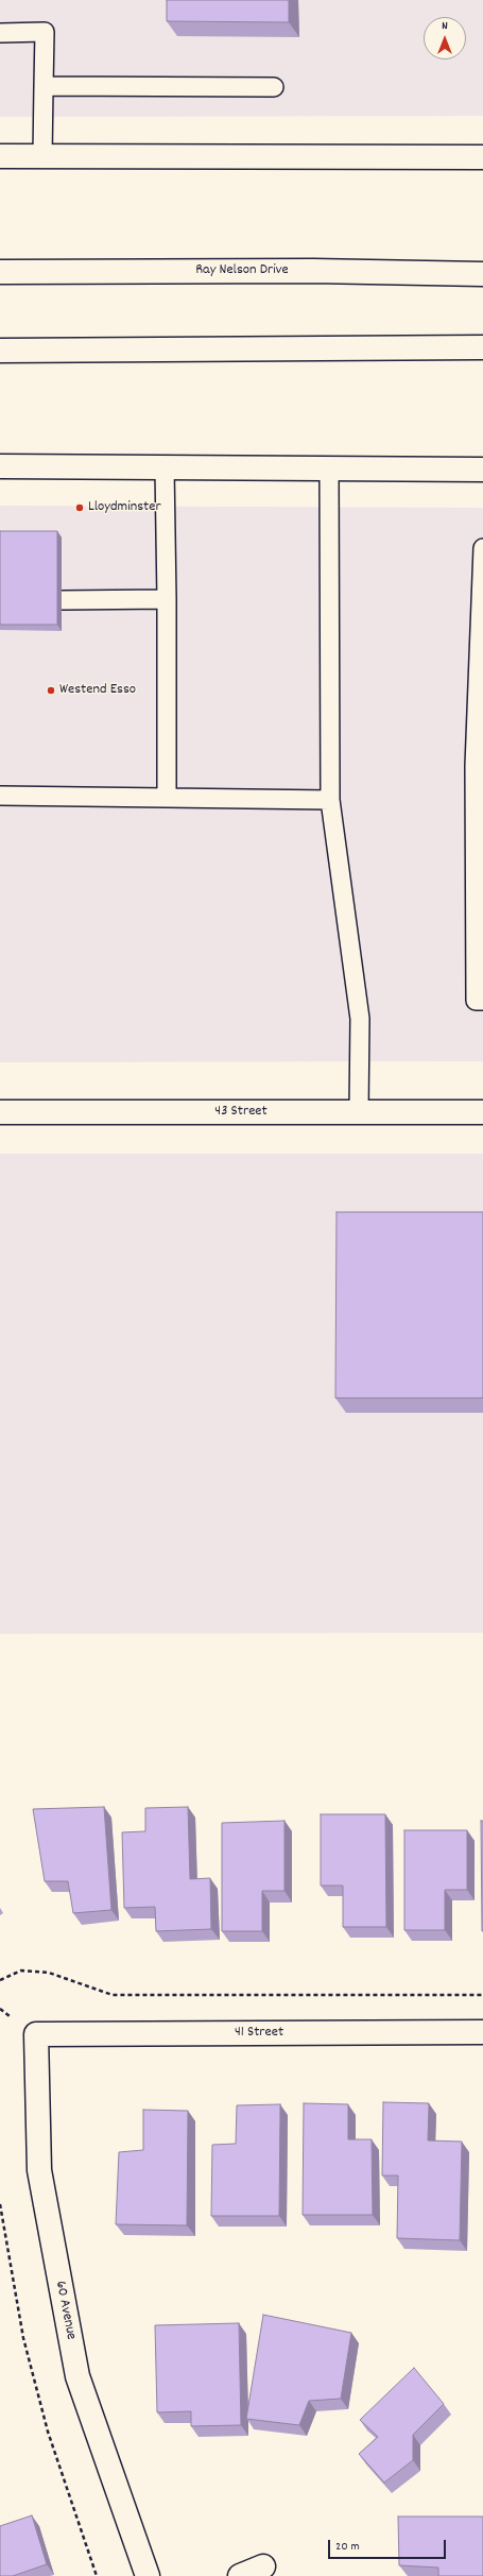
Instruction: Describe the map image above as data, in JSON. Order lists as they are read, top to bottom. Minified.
{"streets":{"main road":["Ray Nelson Drive","43 Street","41 Street","60 Avenue"]},"crossings":[["41 Street","60 Avenue"]],"places":["Lloydminster","Westend Esso"],"scale_bar":"20 m","north":"top"}
